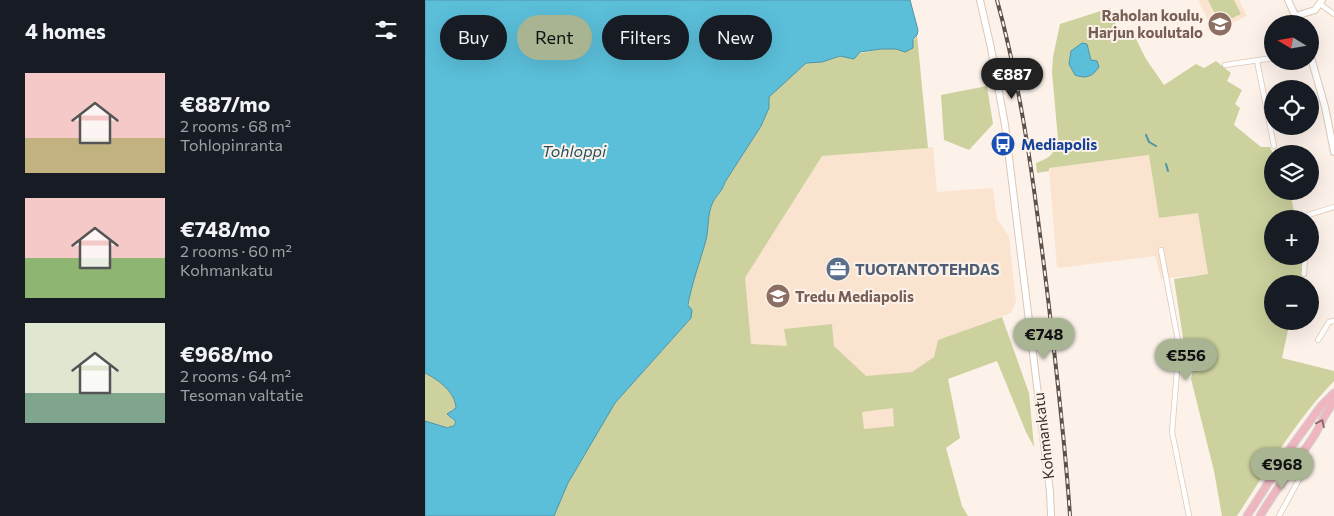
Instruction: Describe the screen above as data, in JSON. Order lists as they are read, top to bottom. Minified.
{"streets":{"street":["Kohmankatu"]},"water":["Tohloppi"],"places":{"school or university":["Raholan koulu, Harjun koulutalo","Tredu Mediapolis"],"bus stop":["Mediapolis"],"office":["TUOTANTOTEHDAS"]},"north":"left","page":{"heading":"4 homes","map_buttons":["+","−"],"chip":["Buy","Rent","Filters","New"],"price":["€887","€748","€556","€968"],"list":[{"name":"€887/mo","note":"2 rooms · 68 m² · Tohlopinranta"},{"name":"€748/mo","note":"2 rooms · 60 m² · Kohmankatu"},{"name":"€968/mo","note":"2 rooms · 64 m² · Tesoman valtatie"}]}}
